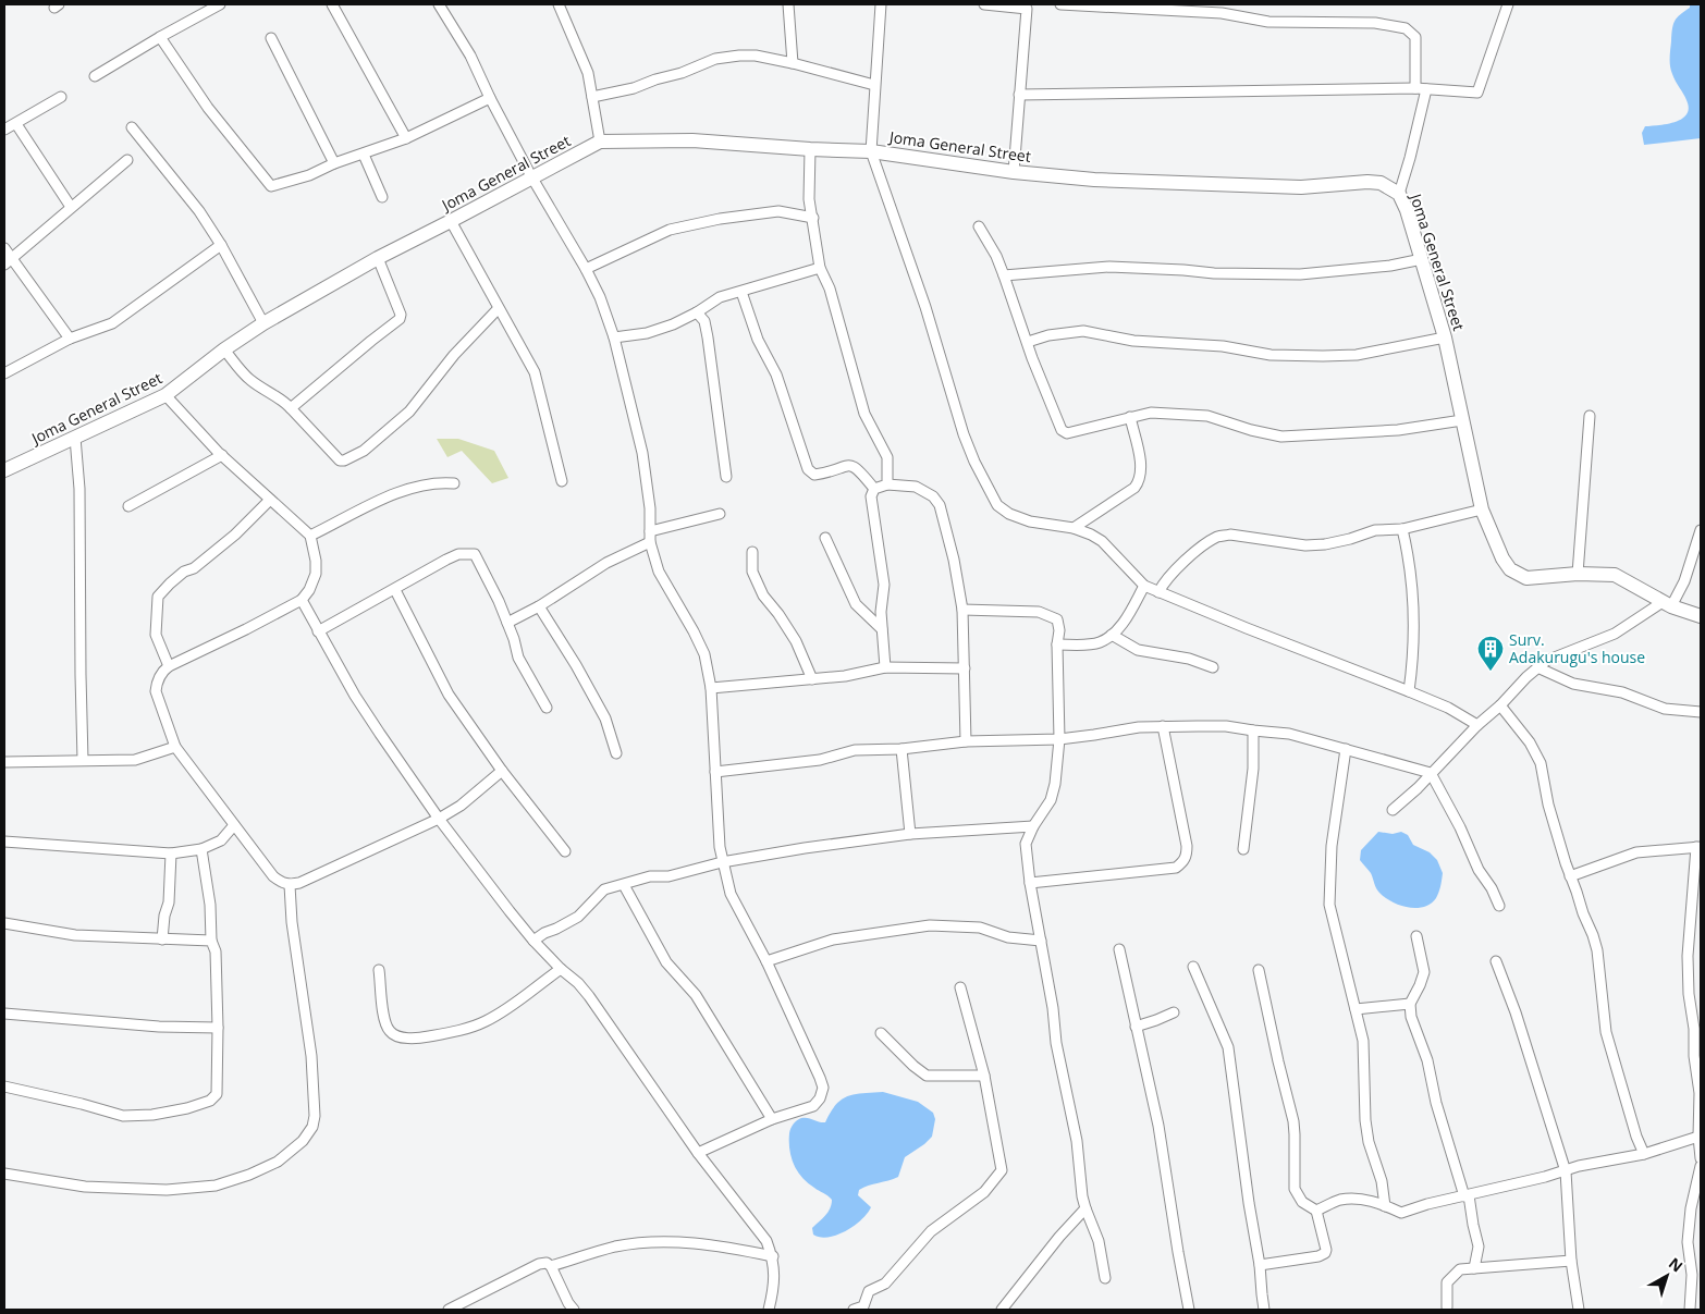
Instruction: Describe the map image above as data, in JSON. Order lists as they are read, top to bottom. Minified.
{"streets":{"street":["Joma General Street"]},"places":{"building":["Surv. Adakurugu's house"]},"north":"top right"}
